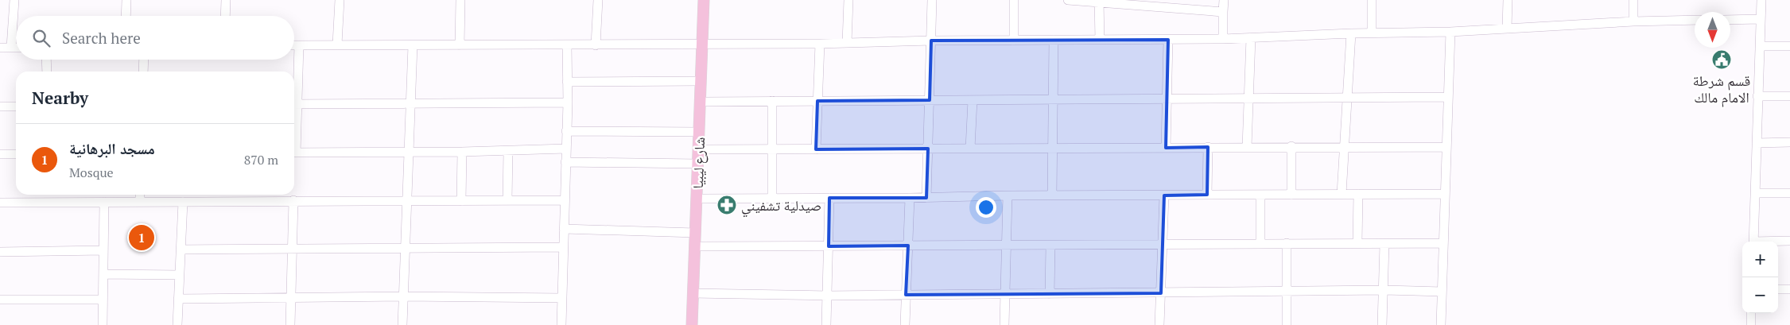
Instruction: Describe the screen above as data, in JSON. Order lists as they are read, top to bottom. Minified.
{"streets":{"main road":["شارع ليبيا"]},"places":{"public building":["قسم شرطة الامام مالك"],"pharmacy":["صيدلية تشفيني"]},"north":"bottom","page":{"search":"Search here","heading":"Nearby","list":[{"mark":"1","name":"مسجد البرهانية","note":"Mosque","value":"870 m"}],"pins":"1","map_buttons":["+","−"]}}
